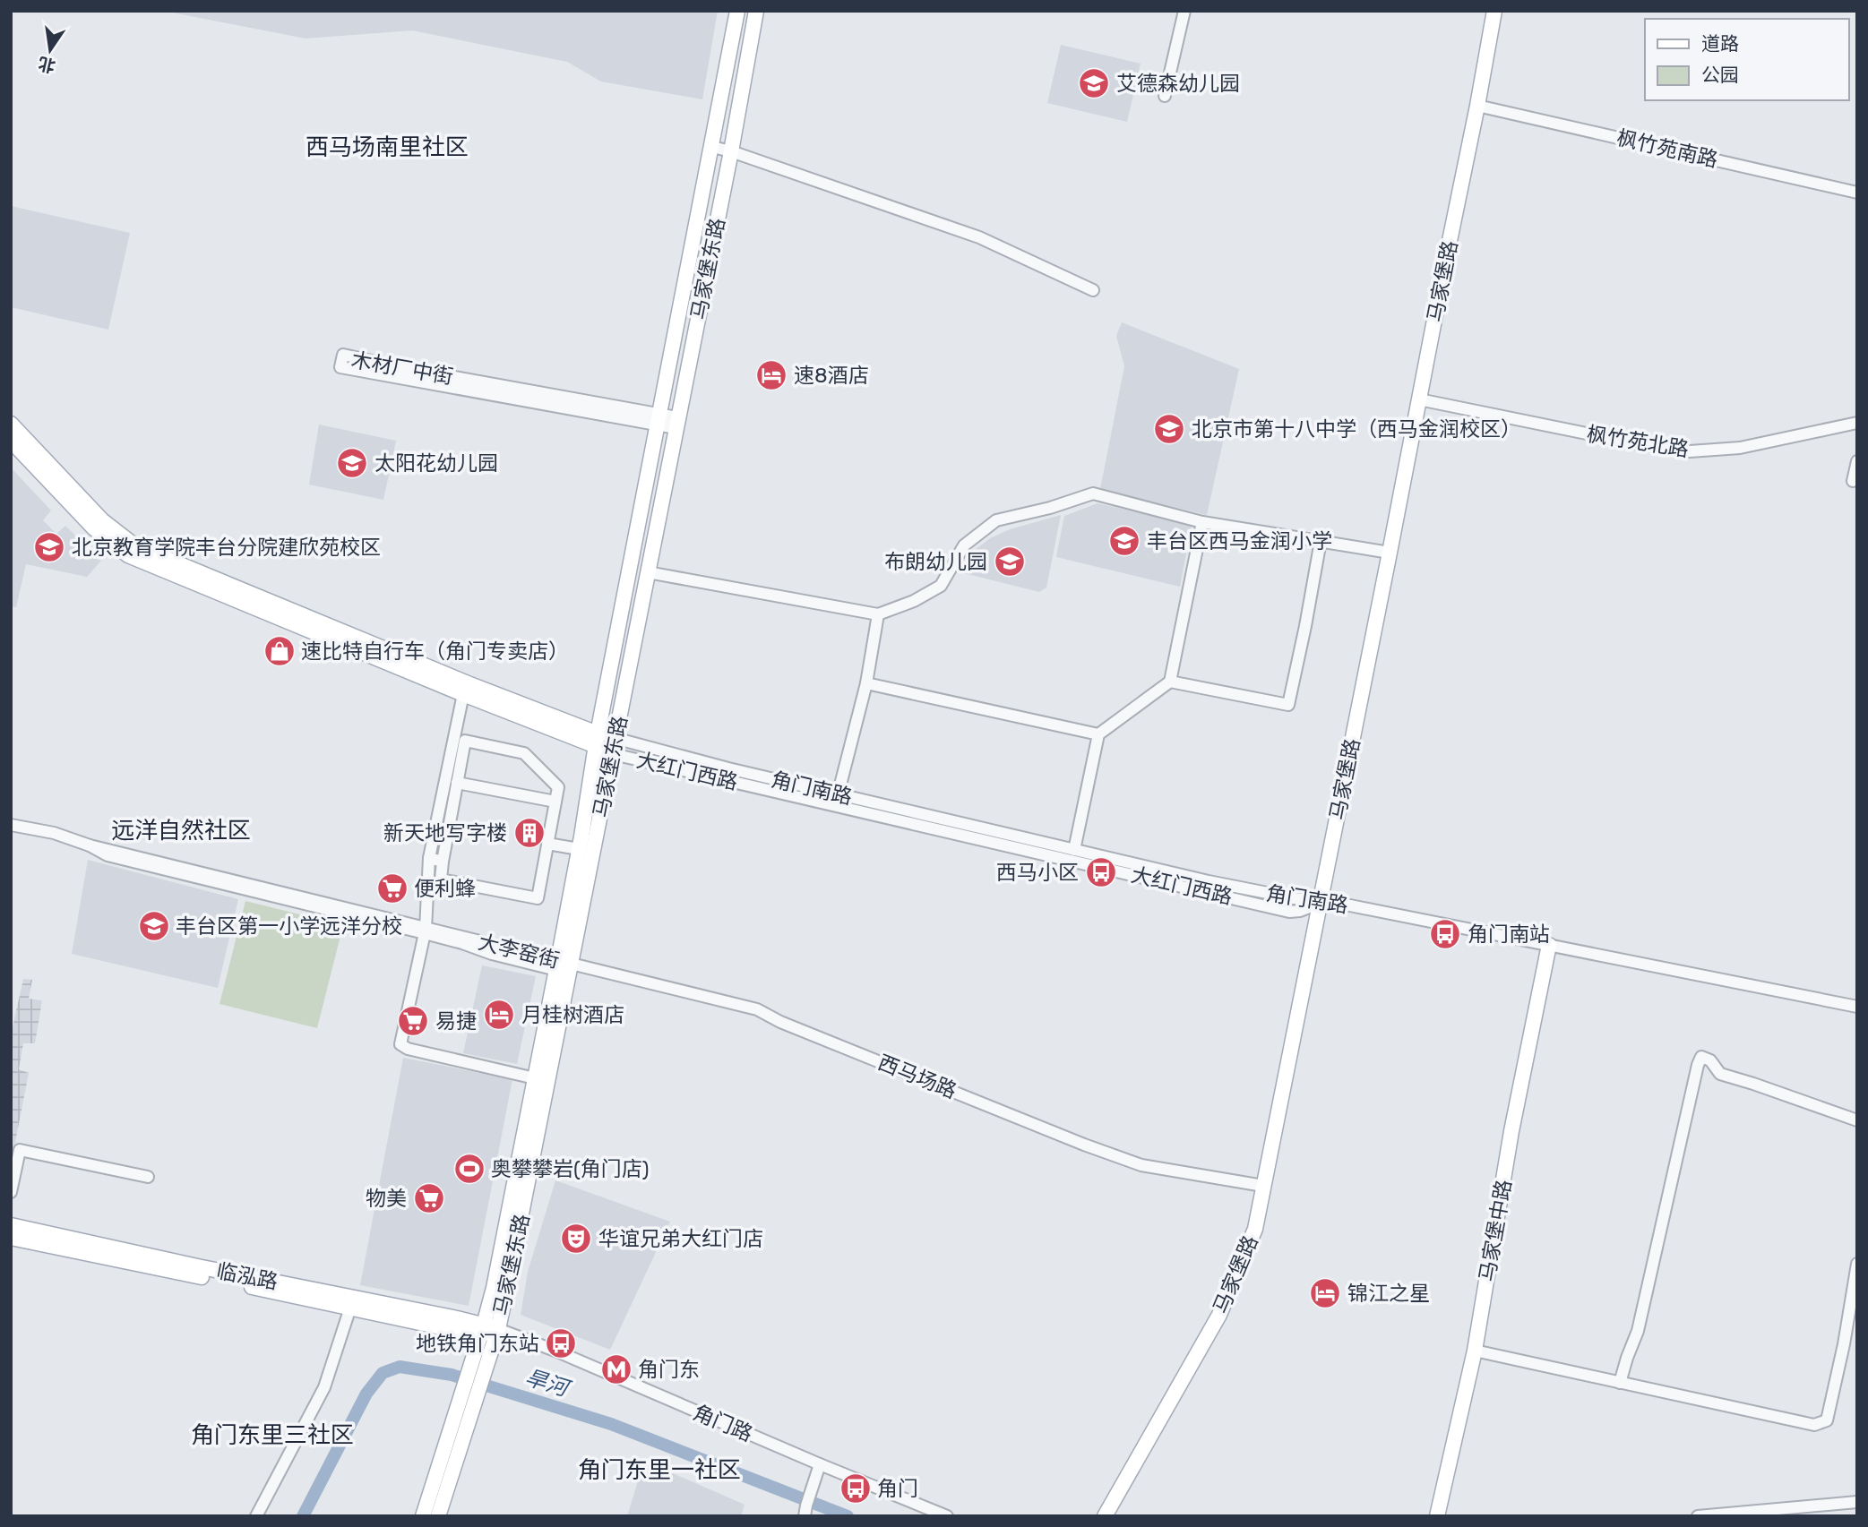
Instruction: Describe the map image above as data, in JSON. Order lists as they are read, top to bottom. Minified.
{"streets":{"main road":["马家堡东路","马家堡路","大红门西路","马家堡中路","临泓路"],"street":["枫竹苑南路","木材厂中街","枫竹苑北路","角门南路","大李窑街","西马场路","角门路"]},"crossings":[["枫竹苑南路","马家堡路"],["马家堡东路","木材厂中街"],["马家堡东路","大红门西路"],["马家堡东路","角门南路"],["马家堡东路","大李窑街"],["马家堡东路","西马场路"],["马家堡东路","临泓路"],["马家堡东路","角门路"],["马家堡路","枫竹苑北路"],["马家堡路","大红门西路"],["马家堡路","角门南路"],["马家堡路","西马场路"],["大红门西路","角门南路"],["角门南路","马家堡中路"],["大李窑街","西马场路"],["临泓路","角门路"]],"districts":["西马场南里社区","远洋自然社区","角门东里三社区","角门东里一社区"],"water":["旱河"],"places":{"school or university":["艾德森幼儿园","北京市第十八中学（西马金润校区）","太阳花幼儿园","丰台区西马金润小学","北京教育学院丰台分院建欣苑校区","布朗幼儿园","丰台区第一小学远洋分校"],"hotel":["速8酒店","月桂树酒店","锦江之星"],"shop":["速比特自行车（角门专卖店）"],"building":["新天地写字楼"],"bus stop":["西马小区","角门南站","地铁角门东站","角门"],"supermarket":["便利蜂","易捷","物美"],"sports":["奥攀攀岩(角门店)"],"theatre":["华谊兄弟大红门店"],"metro station":["角门东"]},"legend":["道路","公园"],"north":"bottom"}
